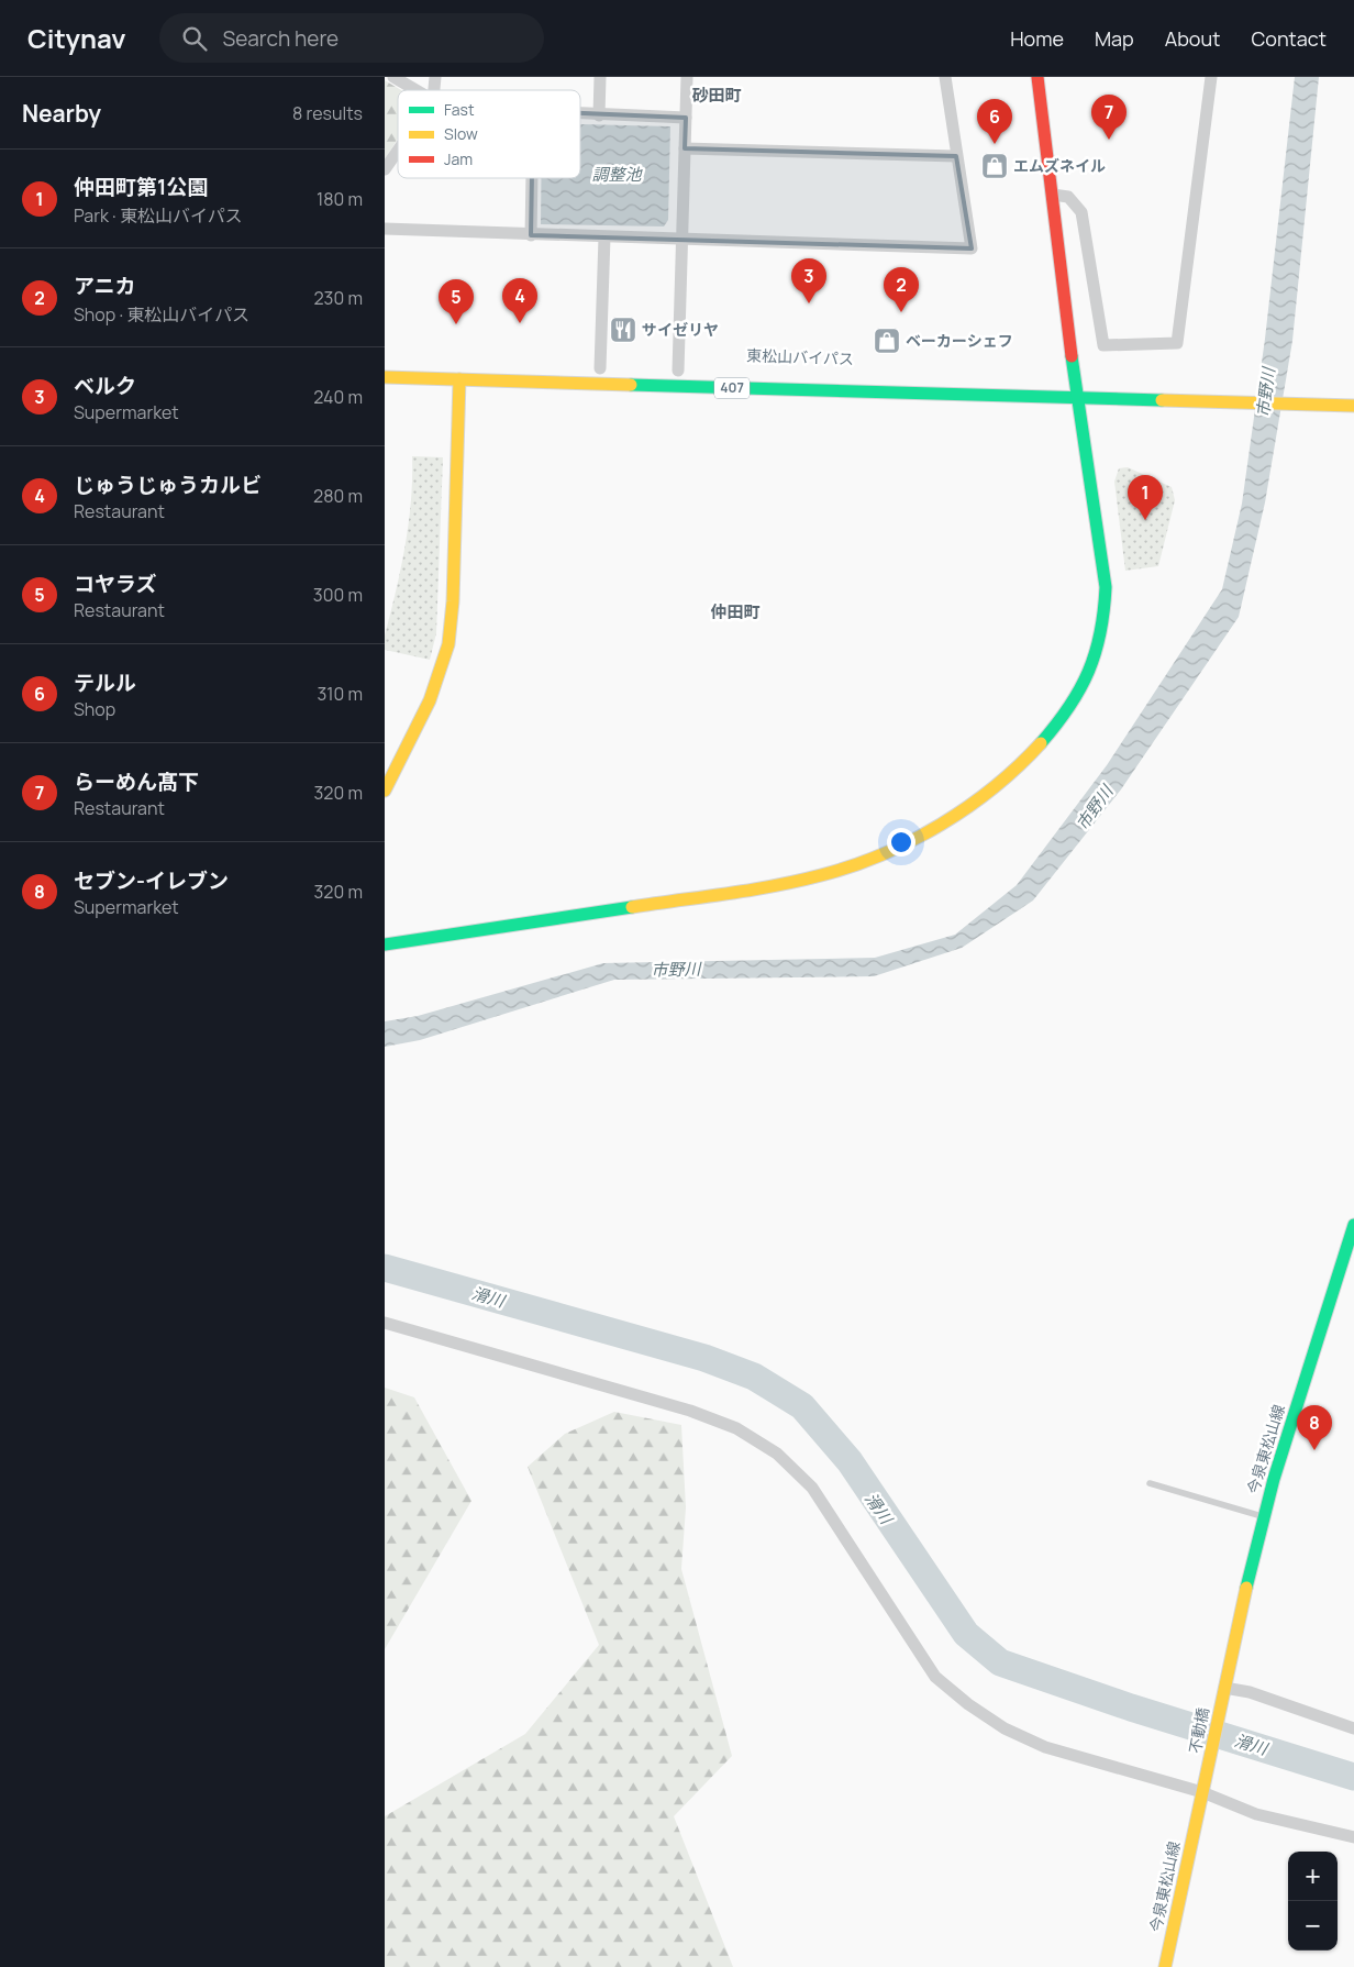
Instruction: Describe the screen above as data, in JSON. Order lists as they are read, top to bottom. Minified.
{"streets":{"main road":["407","今泉東松山線","不動橋"]},"crossings":[["今泉東松山線","不動橋"]],"districts":["砂田町","仲田町"],"water":["調整池","市野川","滑川"],"places":{"shop":["エムズネイル","ベーカーシェフ"],"restaurant":["サイゼリヤ"]},"legend":["Fast","Slow","Jam"],"page":{"header":"Citynav","search":"Search here","nav":["Home","Map","About","Contact"],"heading":["Nearby","8 results"],"pins":["7","6","3","2","4","5","1","8"],"list":[{"mark":"1","name":"仲田町第1公園","note":"Park · 東松山バイパス","value":"180 m"},{"mark":"2","name":"アニカ","note":"Shop · 東松山バイパス","value":"230 m"},{"mark":"3","name":"ベルク","note":"Supermarket","value":"240 m"},{"mark":"4","name":"じゅうじゅうカルビ","note":"Restaurant","value":"280 m"},{"mark":"5","name":"コヤラズ","note":"Restaurant","value":"300 m"},{"mark":"6","name":"テルル","note":"Shop","value":"310 m"},{"mark":"7","name":"らーめん髙下","note":"Restaurant","value":"320 m"},{"mark":"8","name":"セブン-イレブン","note":"Supermarket","value":"320 m"}],"map_buttons":["+","−"]}}
